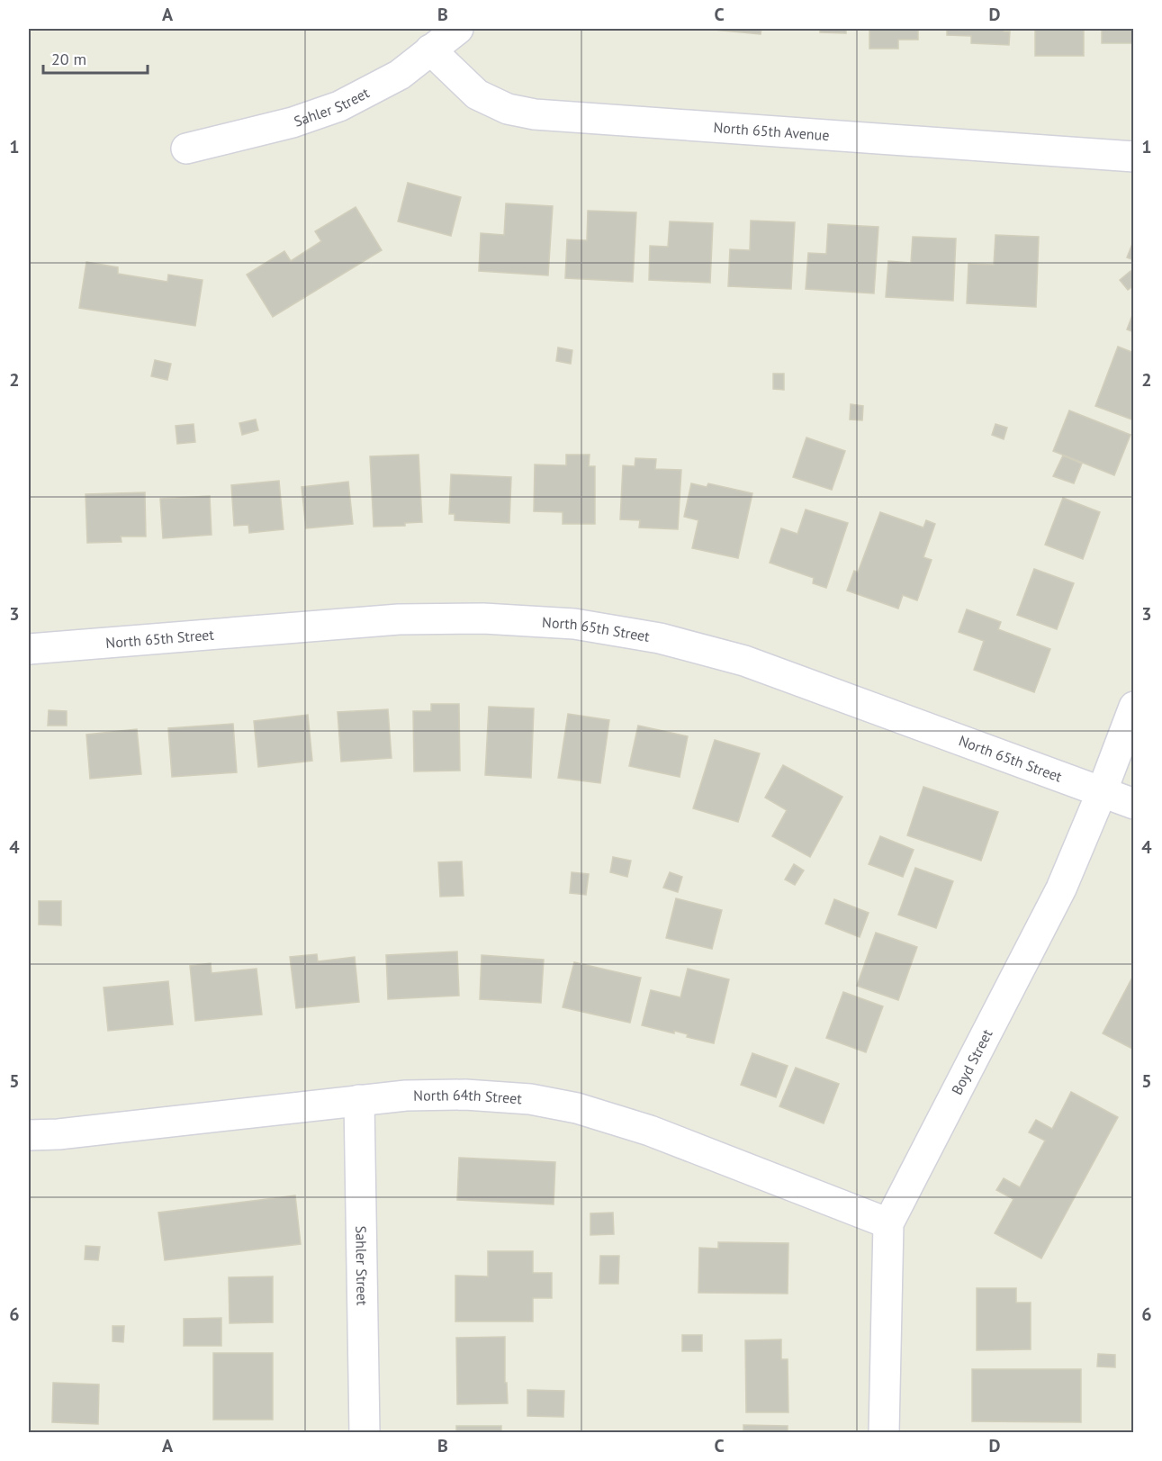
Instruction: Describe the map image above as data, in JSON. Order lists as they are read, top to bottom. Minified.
{"streets":{"street":["Sahler Street","North 65th Avenue","North 65th Street","Boyd Street","North 64th Street"]},"crossings":[["Sahler Street","North 65th Avenue"],["Sahler Street","North 64th Street"],["North 65th Street","Boyd Street"],["Boyd Street","North 64th Street"]],"scale_bar":"20 m","grid":{"columns":["A","B","C","D"],"rows":["1","2","3","4","5","6"]}}
